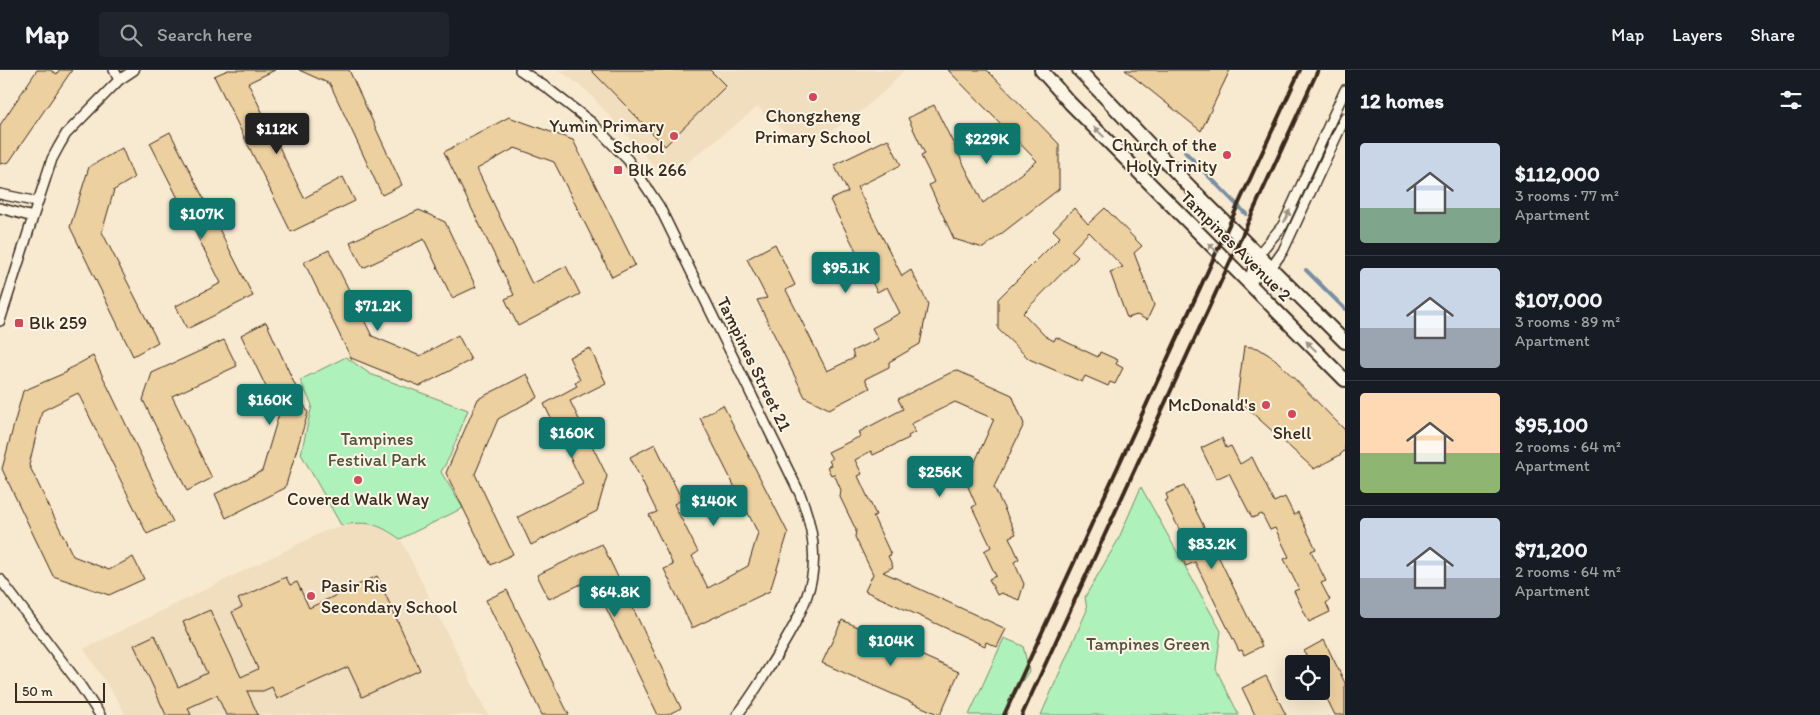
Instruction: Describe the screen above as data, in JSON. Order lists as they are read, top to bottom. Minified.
{"streets":{"main road":["Tampines Avenue 2"],"street":["Tampines Street 21"]},"parks":["Tampines Festival Park","Tampines Green"],"places":{"other":["Chongzheng Primary School","Yumin Primary School","Church of the Holy Trinity","McDonald's","Shell","Covered Walk Way","Pasir Ris Secondary School"],"transit":["Blk 266","Blk 259"]},"scale_bar":"50 m","page":{"header":"Map","search":"Search here","nav":["Map","Layers","Share"],"heading":"12 homes","price":["$112K","$229K","$107K","$95.1K","$71.2K","$160K","$160K","$256K","$140K","$83.2K","$64.8K","$104K"],"list":[{"name":"$112,000","note":"3 rooms · 77 m² · Apartment"},{"name":"$107,000","note":"3 rooms · 89 m² · Apartment"},{"name":"$95,100","note":"2 rooms · 64 m² · Apartment"},{"name":"$71,200","note":"2 rooms · 64 m² · Apartment"}],"scale":"50 m"}}
